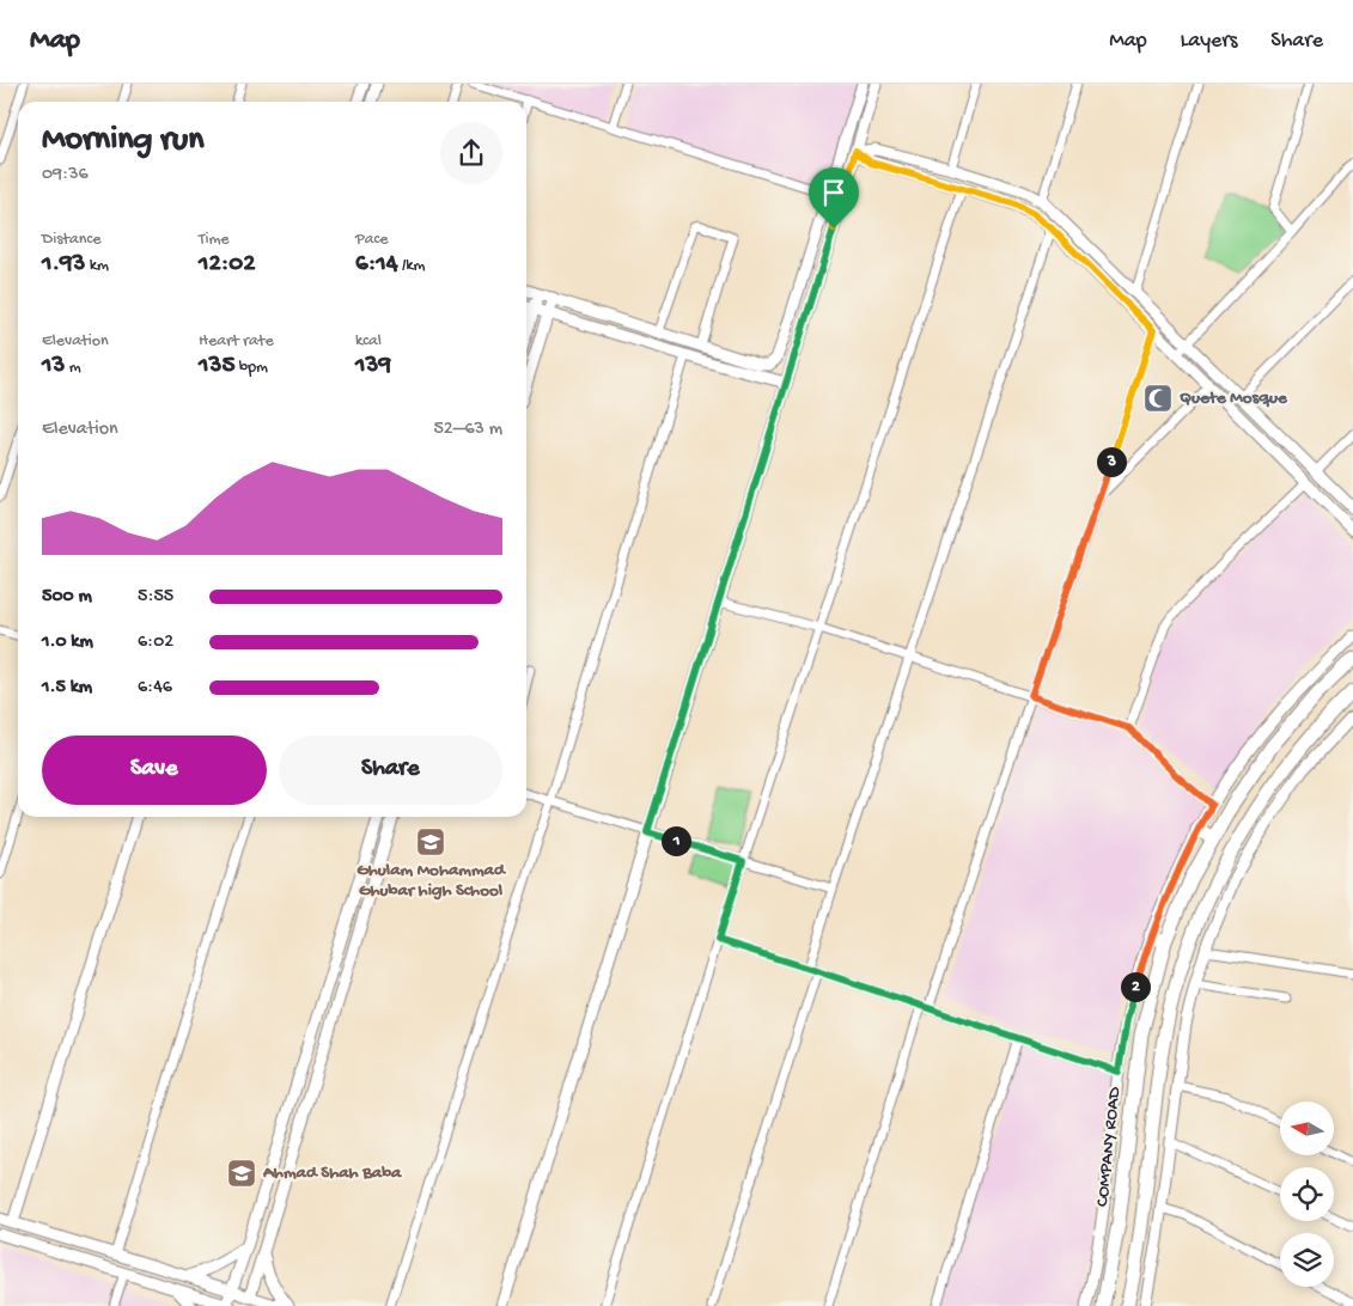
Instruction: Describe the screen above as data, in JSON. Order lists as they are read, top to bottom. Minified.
{"streets":{"highway":["COMPANY ROAD"]},"places":{"mosque":["Quete Mosque"],"school or university":["Ghulam Mohammad Ghubar high School","Ahmad Shah Baba"]},"north":"left","page":{"header":"Map","nav":["Map","Layers","Share"],"heading":["Morning run","09:36"],"stats":[["Distance","1.93 km"],["Time","12:02"],["Pace","6:14 /km"],["Elevation","13 m"],["Heart rate","135 bpm"],["kcal","139"]],"chart":["Elevation","52–63 m"],"pins":["3","1","2"],"list":[{"name":"500 m","note":"5:55"},{"name":"1.0 km","note":"6:02"},{"name":"1.5 km","note":"6:46"}],"buttons":["Save","Share"]}}
